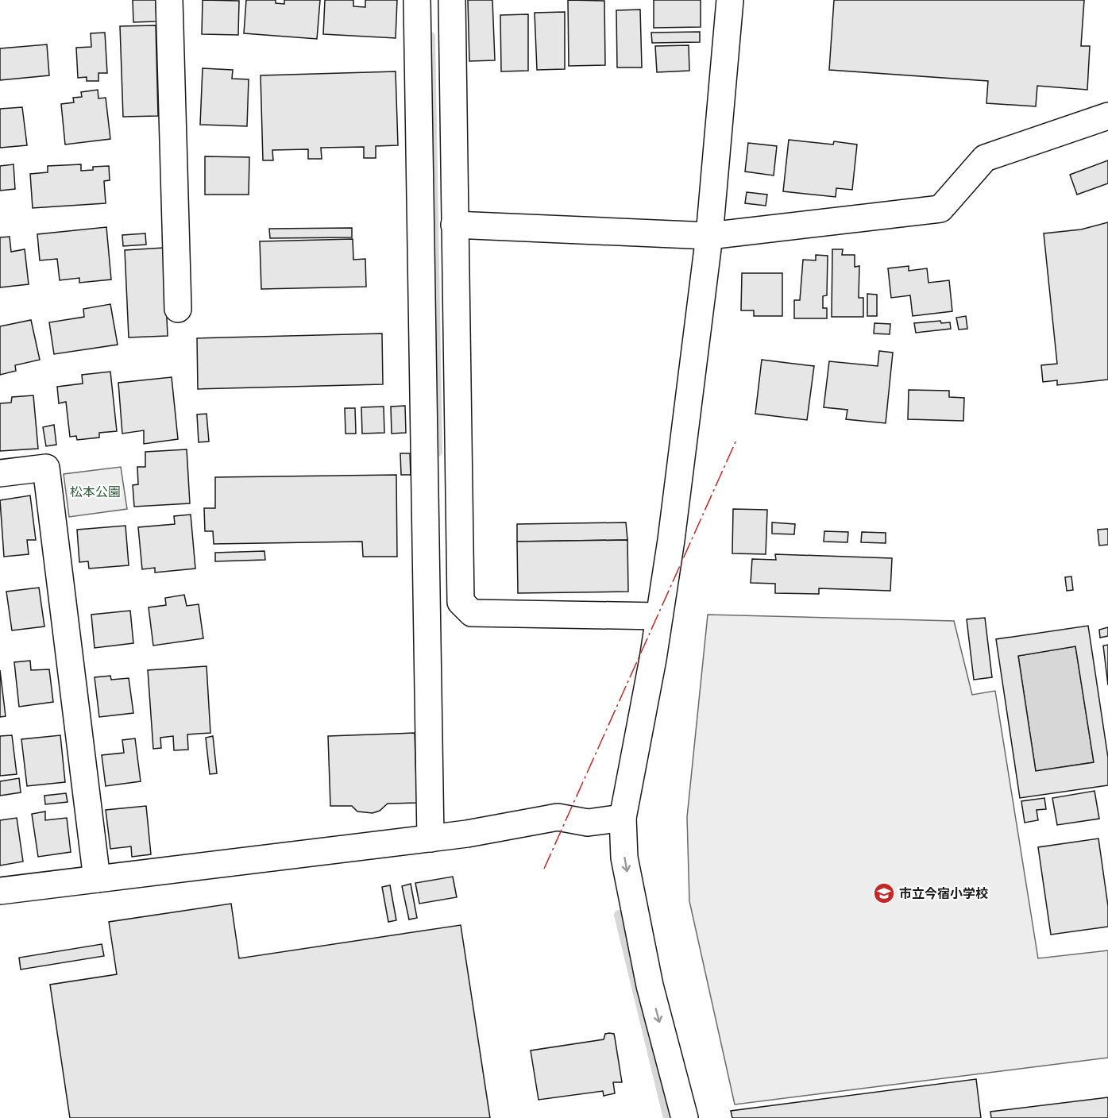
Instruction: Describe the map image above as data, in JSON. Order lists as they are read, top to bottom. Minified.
{"parks":["松本公園"],"places":{"school or university":["市立今宿小学校"]}}
